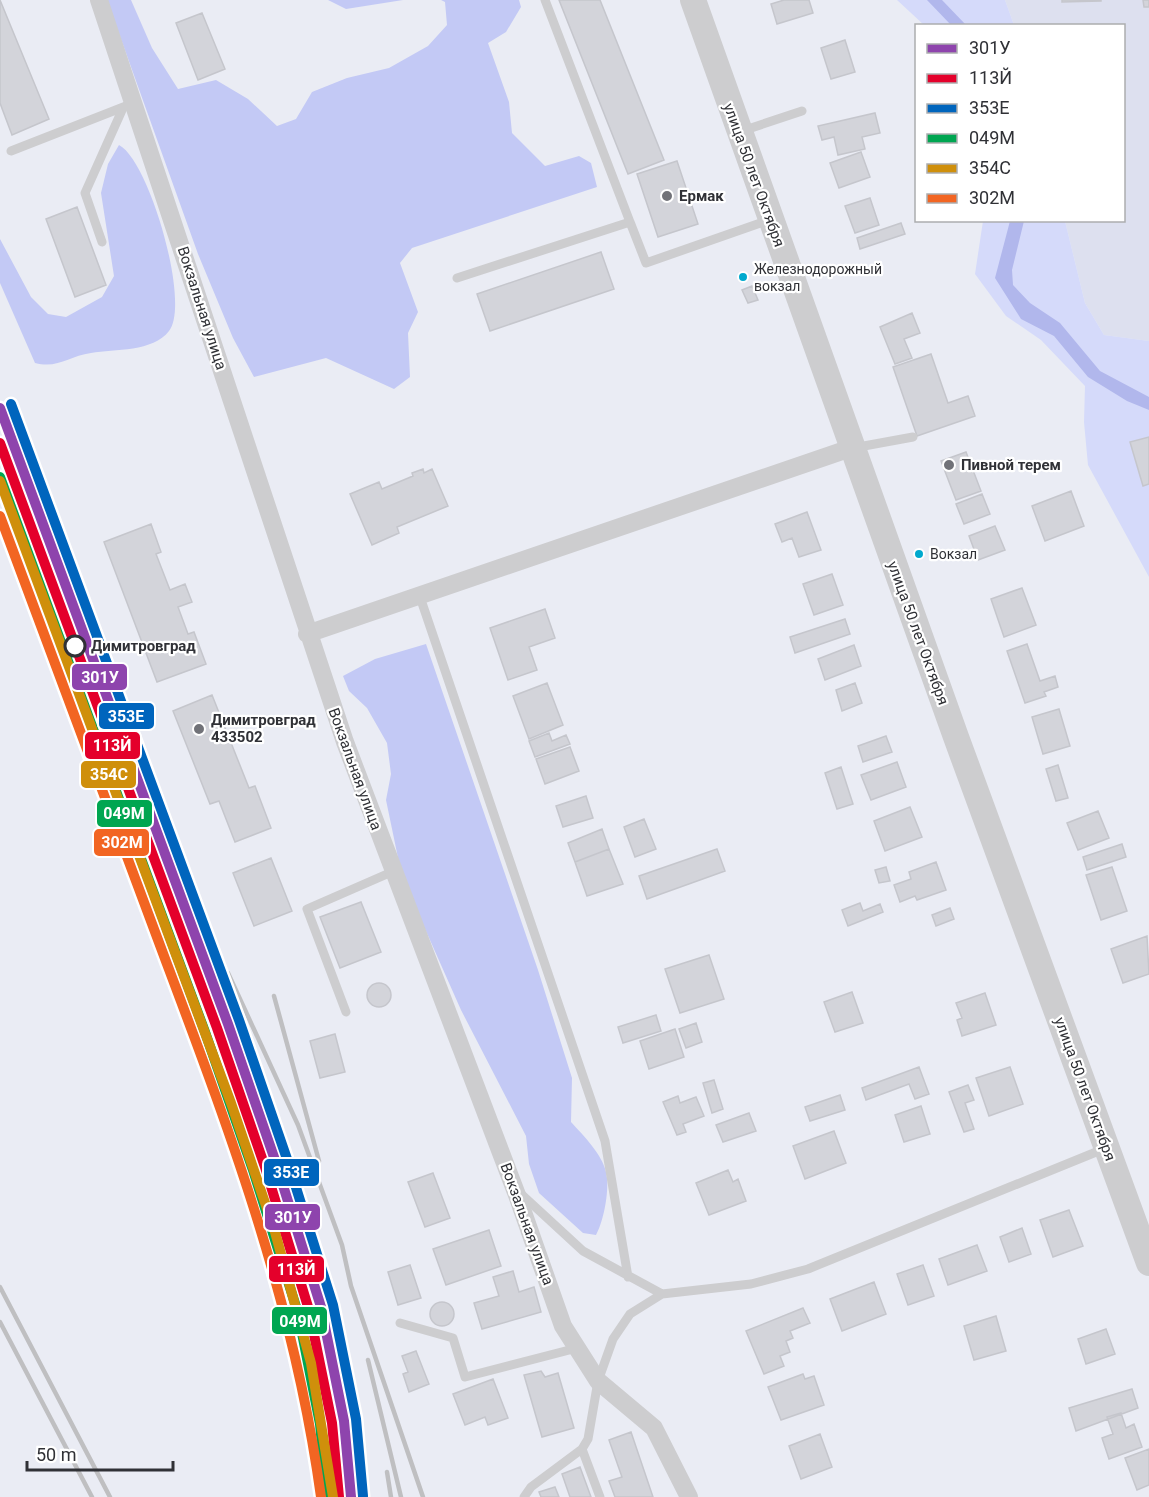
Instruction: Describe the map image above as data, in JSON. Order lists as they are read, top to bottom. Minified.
{"streets":{"main road":["улица 50 лет Октября"],"street":["Вокзальная улица"]},"places":["Ермак","Железнодорожный вокзал","Пивной терем","Вокзал","Димитровград","Димитровград 433502"],"lines":["transit line 353Е","transit line 301У","transit line 113Й","transit line 049М","transit line 354С","transit line 302М"],"legend":["301У","113Й","353Е","049М","354С","302М"],"scale_bar":"50 m"}
